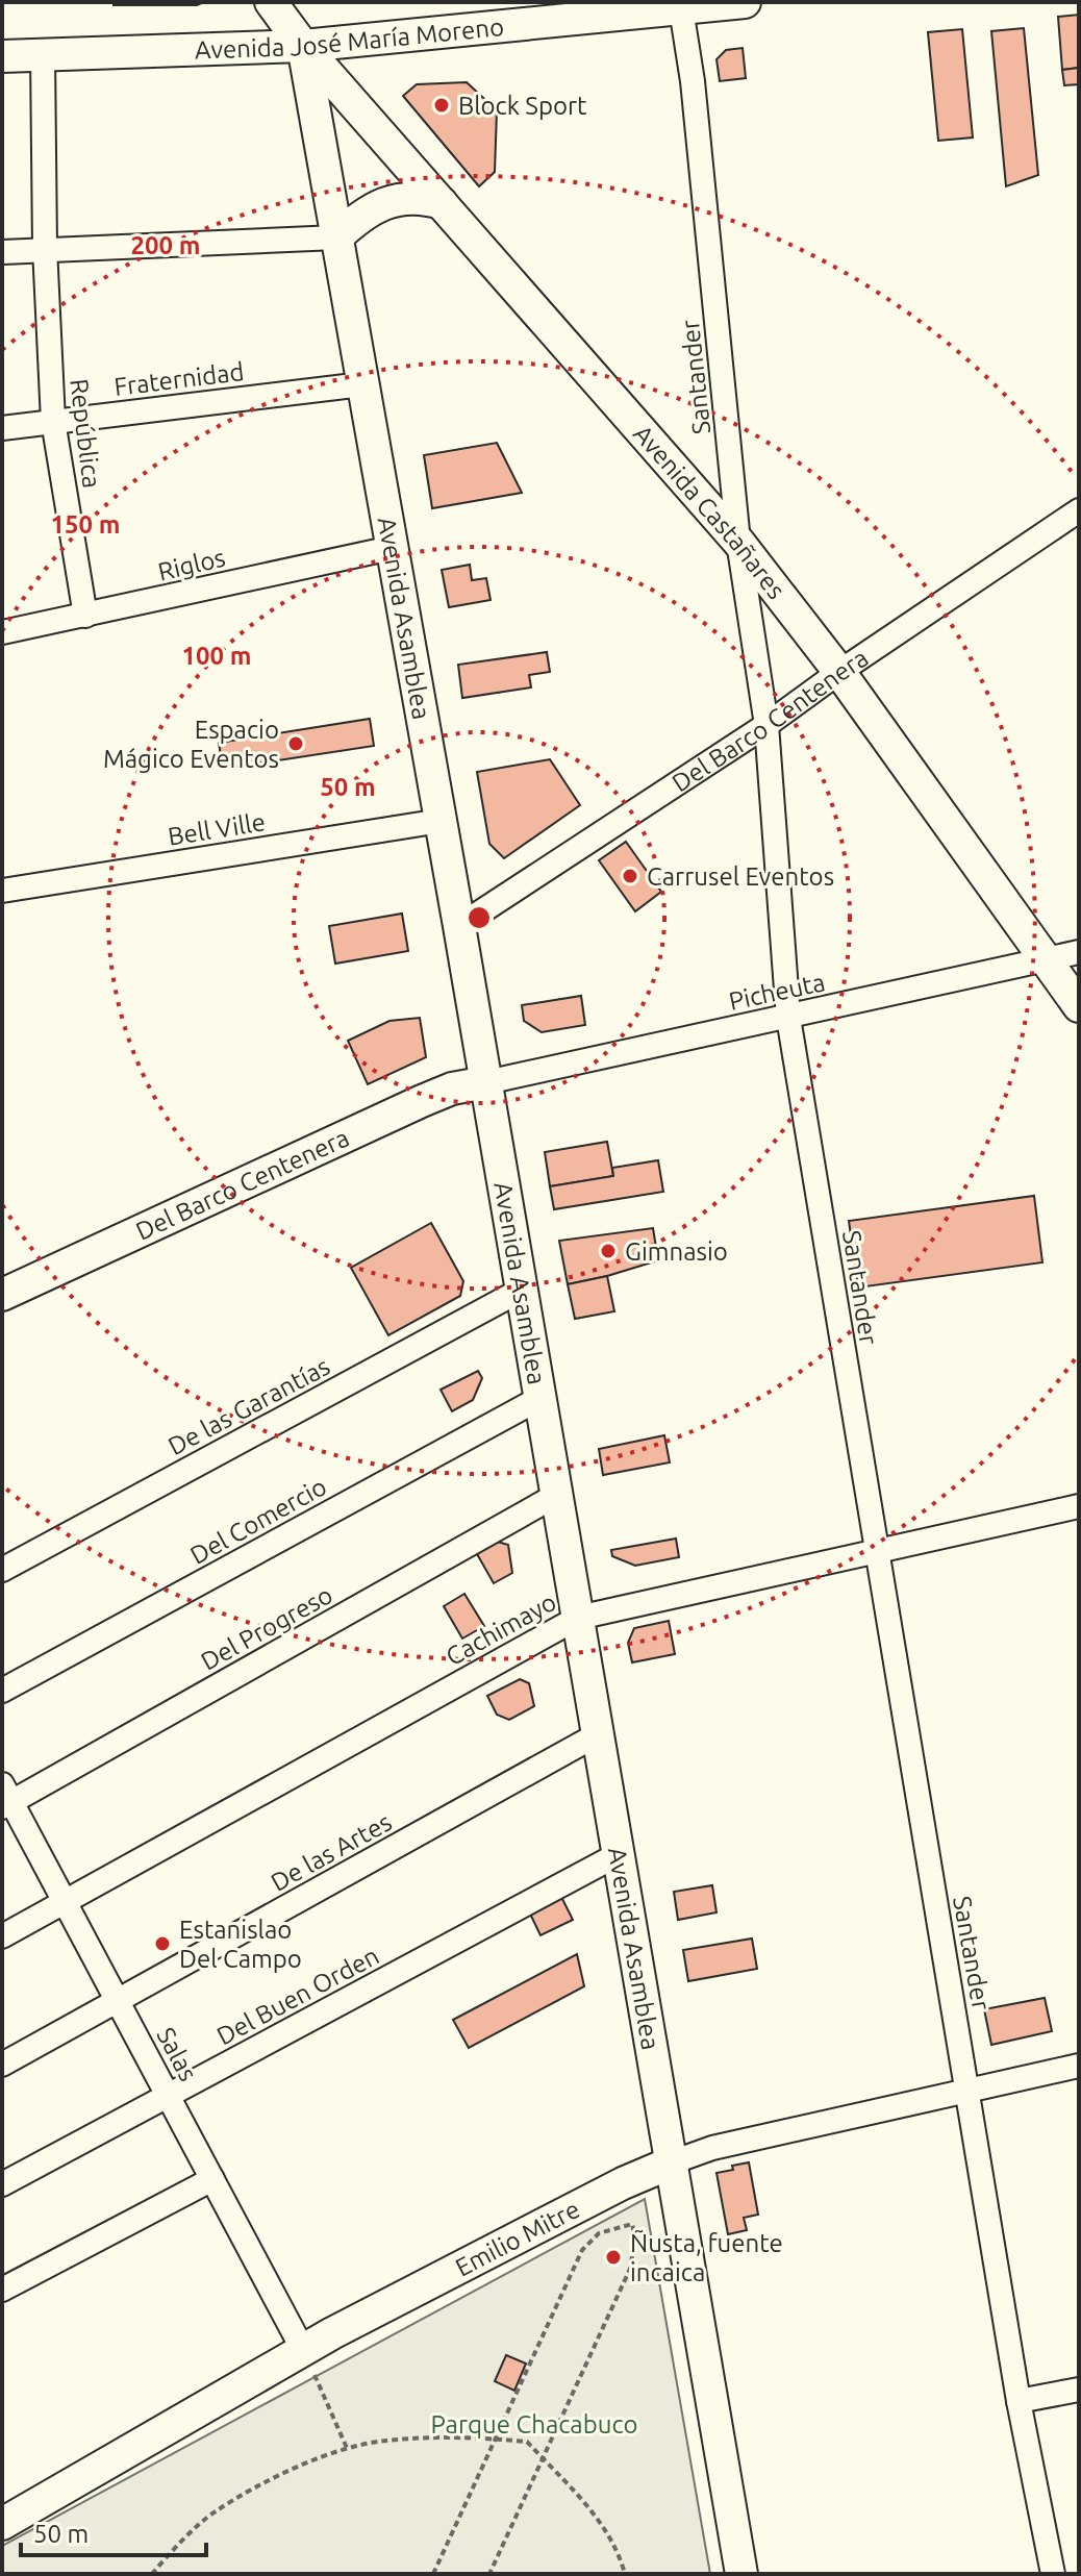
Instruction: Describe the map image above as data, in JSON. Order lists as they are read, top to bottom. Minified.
{"streets":{"main road":["Avenida José María Moreno","Avenida Castañares","Avenida Asamblea","Del Barco Centenera","Emilio Mitre"],"street":["Santander","Fraternidad","República","Riglos","Bell Ville","Picheuta","De las Garantías","Del Comercio","Del Progreso","Cachimayo","De las Artes","Del Buen Orden","Salas"]},"crossings":[["Avenida José María Moreno","Santander"],["Avenida José María Moreno","República"],["Avenida José María Moreno","Avenida Castañares"],["Avenida José María Moreno","Avenida Asamblea"],["Santander","Avenida Castañares"],["Santander","Del Barco Centenera"],["Santander","Picheuta"],["Santander","Cachimayo"],["Santander","Emilio Mitre"],["Fraternidad","República"],["Fraternidad","Avenida Asamblea"],["República","Riglos"],["Avenida Castañares","Avenida Asamblea"],["Avenida Castañares","Del Barco Centenera"],["Avenida Castañares","Picheuta"],["Riglos","Avenida Asamblea"],["Avenida Asamblea","Del Barco Centenera"],["Avenida Asamblea","Bell Ville"],["Avenida Asamblea","Picheuta"],["Avenida Asamblea","De las Garantías"],["Avenida Asamblea","Del Comercio"],["Avenida Asamblea","Del Progreso"],["Avenida Asamblea","Cachimayo"],["Avenida Asamblea","De las Artes"],["Avenida Asamblea","Del Buen Orden"],["Avenida Asamblea","Emilio Mitre"],["Del Barco Centenera","Picheuta"],["Del Progreso","Salas"],["Cachimayo","Salas"],["De las Artes","Salas"],["Del Buen Orden","Salas"],["Salas","Emilio Mitre"]],"parks":["Parque Chacabuco"],"places":["Block Sport","Espacio Mágico Eventos","Carrusel Eventos","Gimnasio","Estanislao Del Campo","Ñusta, fuente incaica"],"scale_bar":"50 m","rings":["200 m","150 m","100 m","50 m"]}
